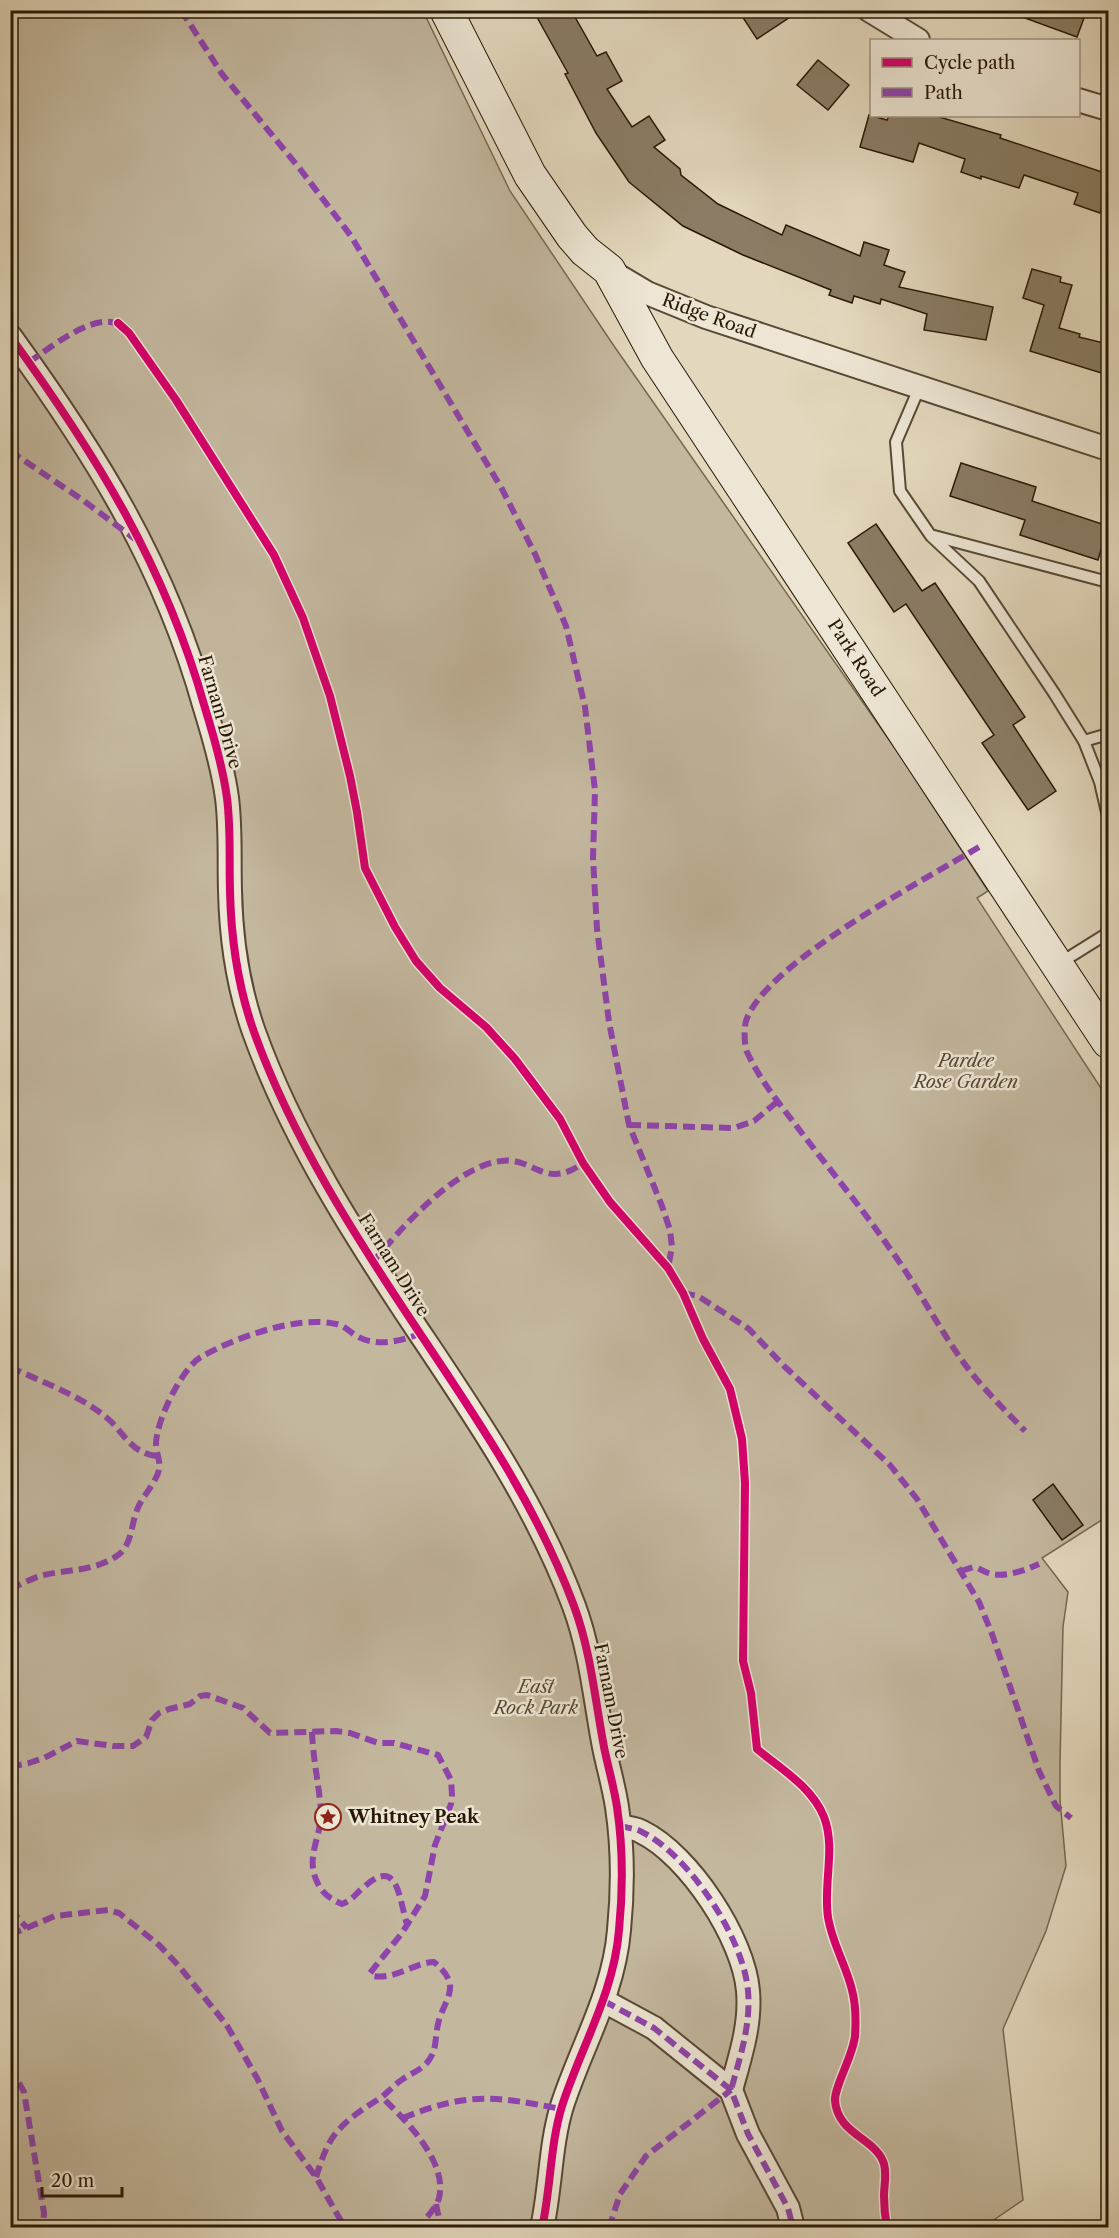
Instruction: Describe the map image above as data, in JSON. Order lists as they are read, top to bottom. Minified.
{"streets":{"main road":["Ridge Road","Park Road"],"street":["Farnam Drive"]},"crossings":[["Ridge Road","Park Road"]],"parks":["Pardee Rose Garden","East Rock Park"],"places":{"place":["Whitney Peak"]},"legend":["Cycle path","Path"],"scale_bar":"20 m"}
